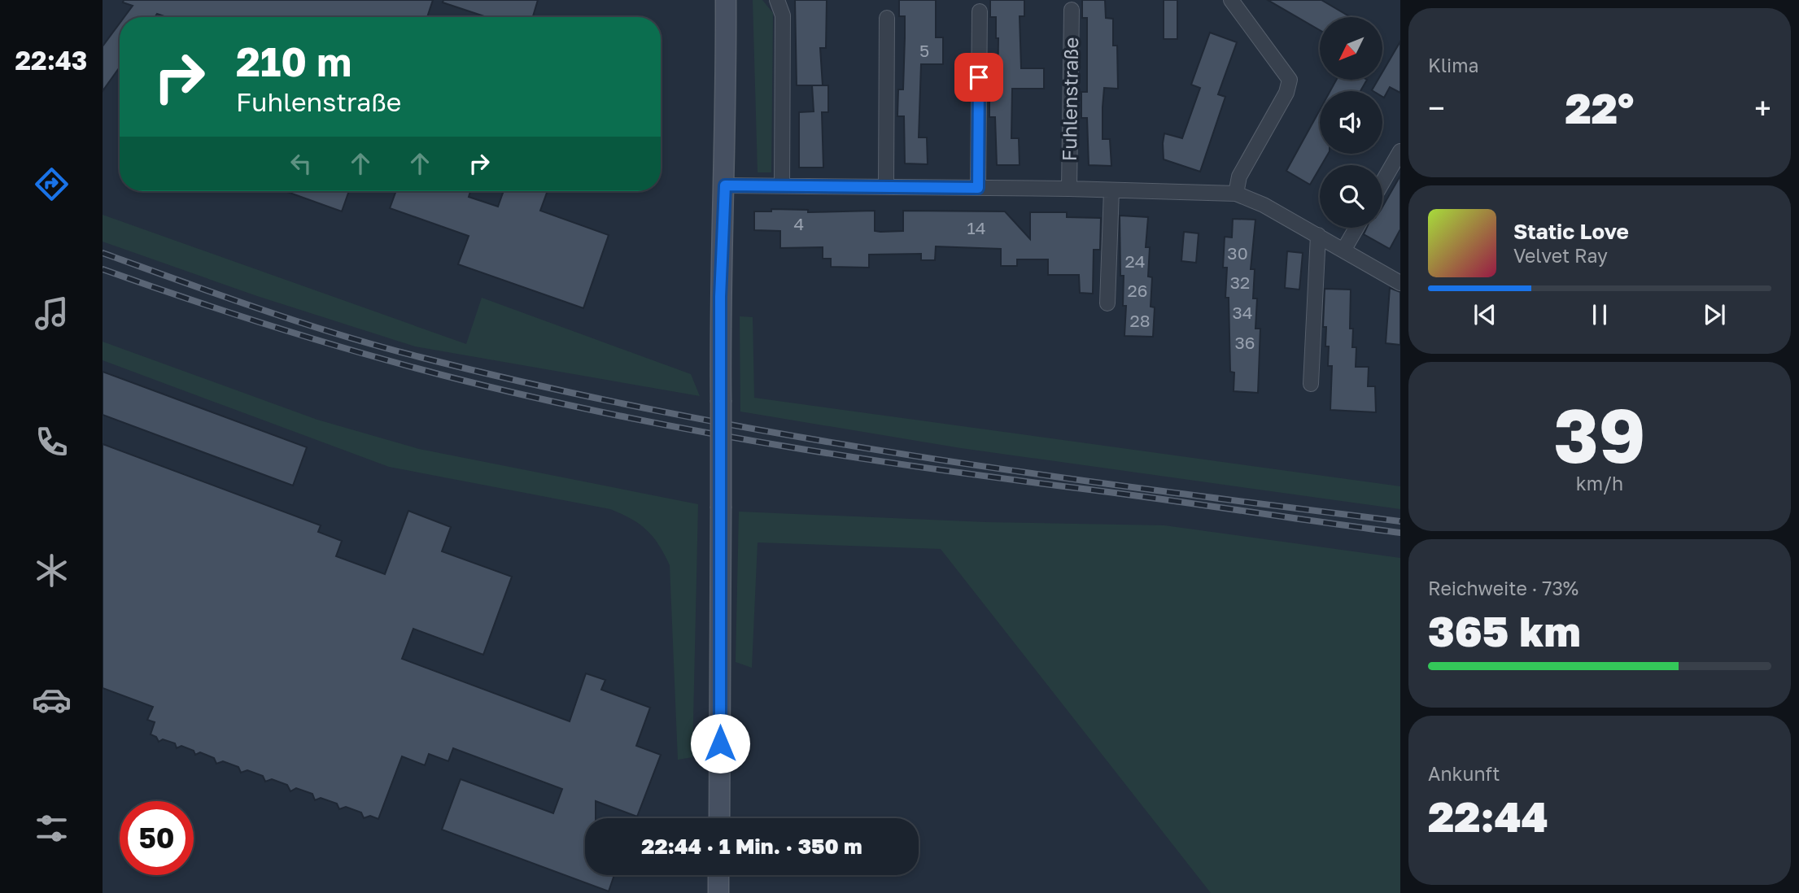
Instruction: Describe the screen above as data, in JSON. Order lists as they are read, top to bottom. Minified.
{"streets":{"street":["Fuhlenstraße"]},"house_numbers":["5","4","14","30","24","32","26","34","28","36"],"north":"bottom left","page":{"tabs":"22:43","tile":["Klima",["39","km/h"],["Reichweite · 73%","365 km"],["Ankunft","22:44"]],"turn":["210 m","Fuhlenstraße"],"heat":["−","22°","+"],"song":["Static Love","Velvet Ray"],"limit":"50","trip":"22:44 · 1 Min. · 350 m"}}
